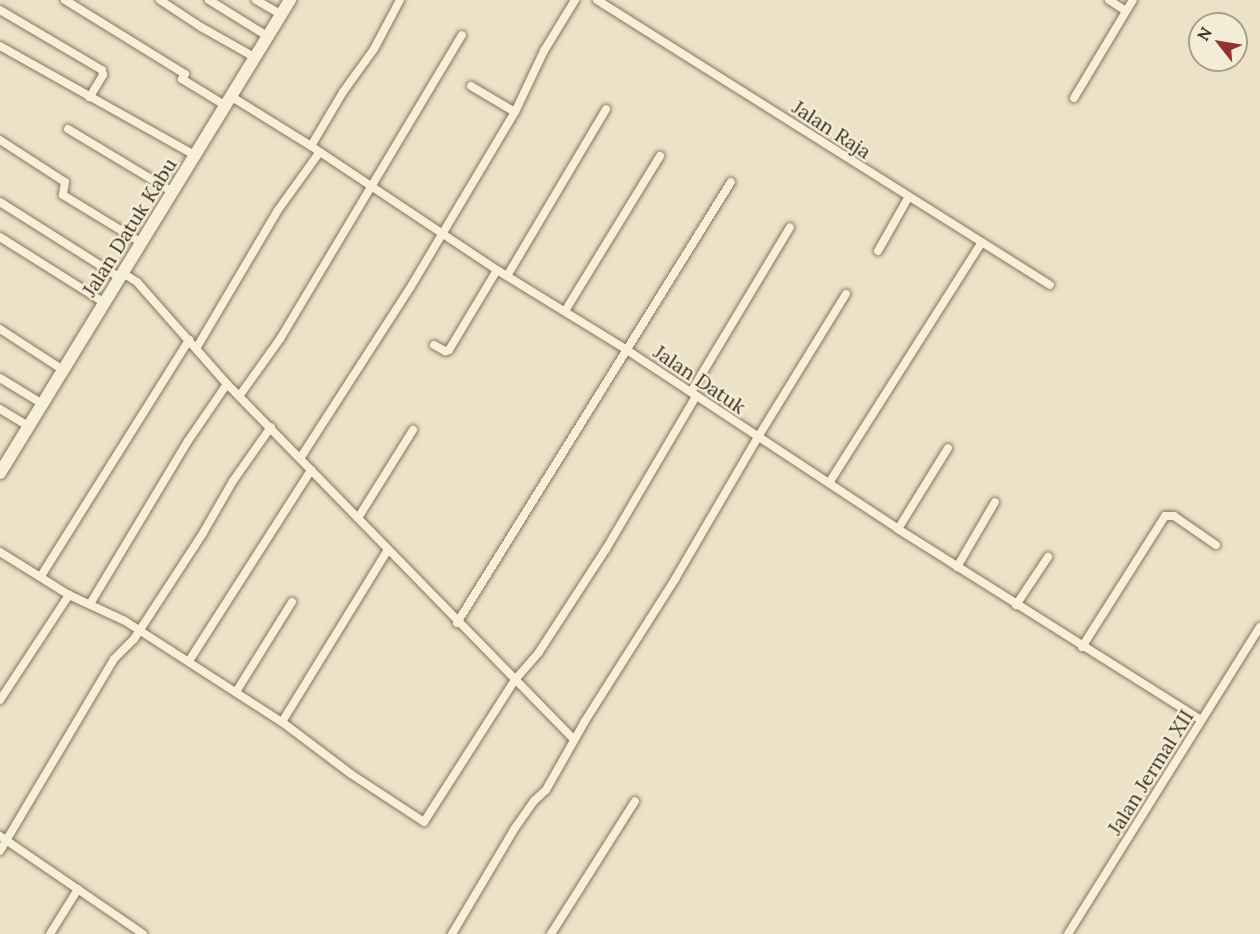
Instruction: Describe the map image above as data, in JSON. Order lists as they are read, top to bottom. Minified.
{"streets":{"street":["Jalan Raja","Jalan Datuk Kabu","Jalan Datuk","Jalan Jermal XII"]},"crossings":[["Jalan Datuk Kabu","Jalan Datuk"],["Jalan Datuk","Jalan Jermal XII"]],"north":"top left"}
